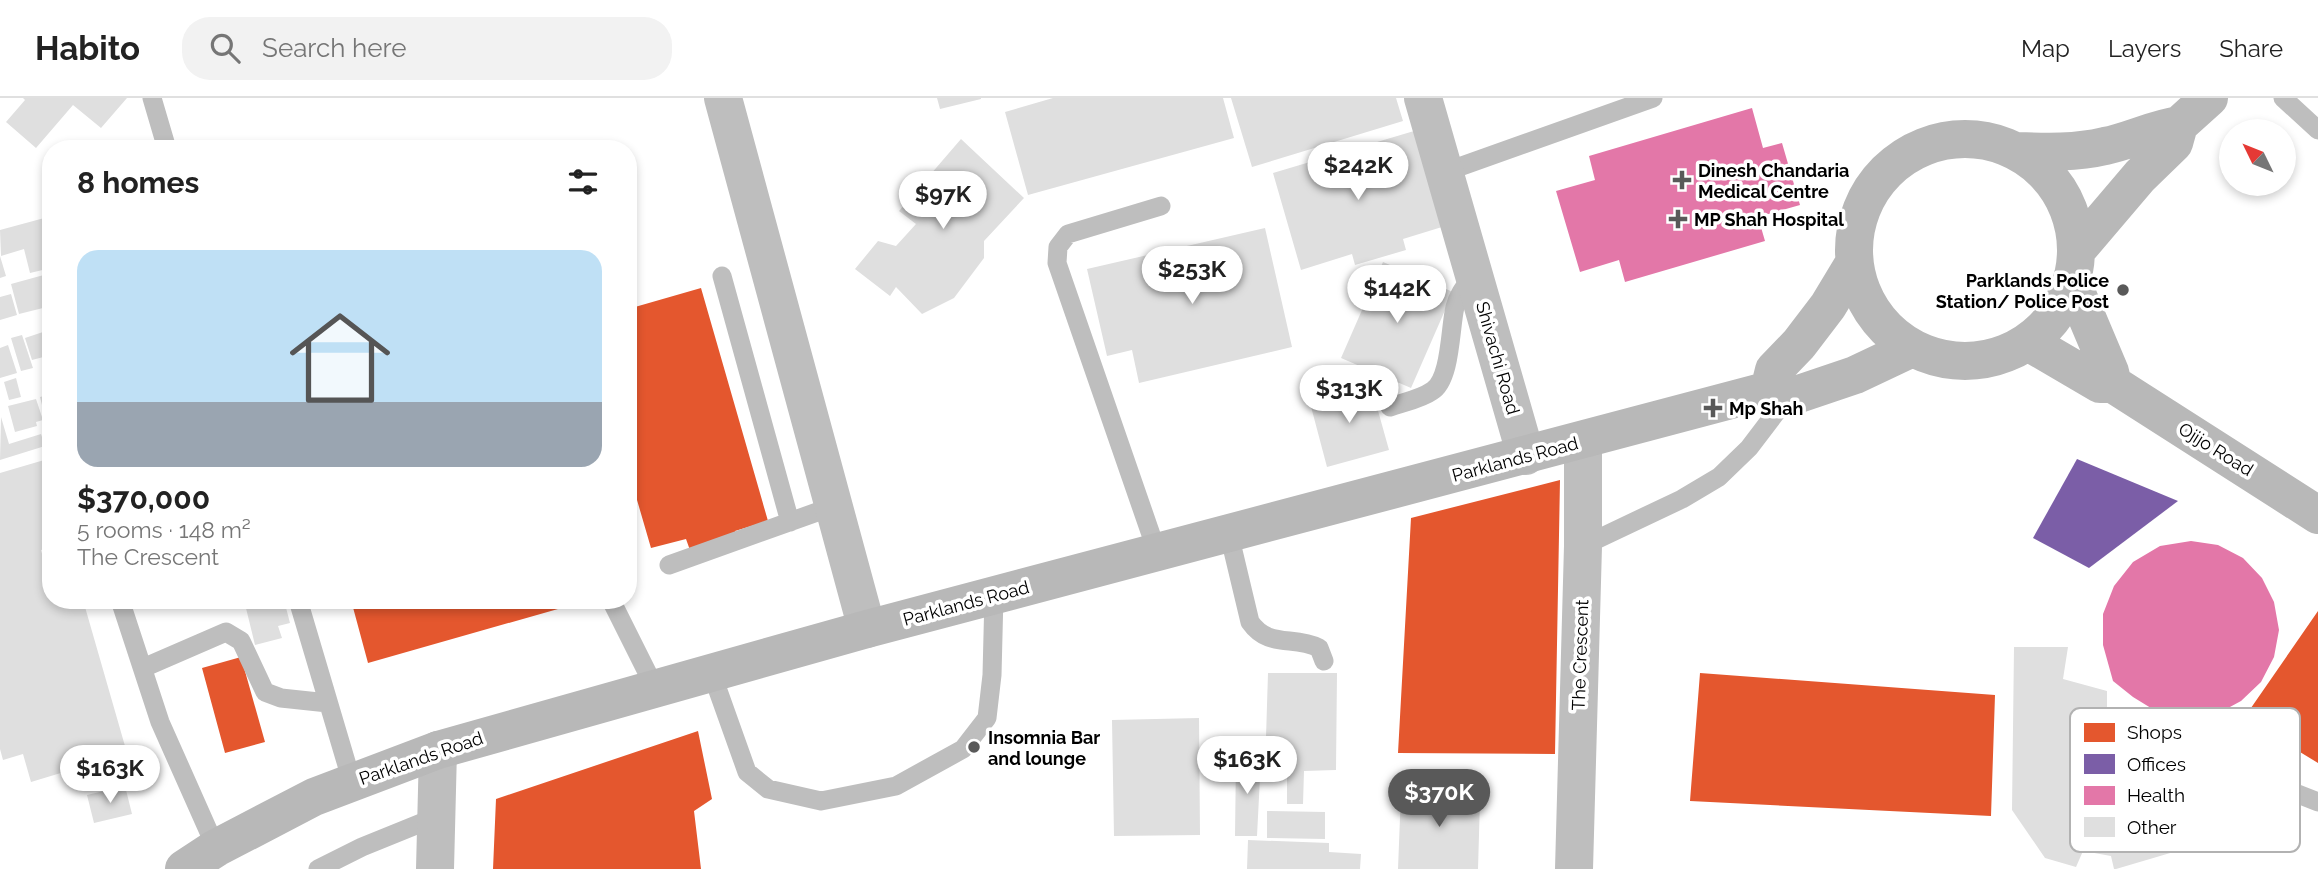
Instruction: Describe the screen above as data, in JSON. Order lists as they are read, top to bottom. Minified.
{"streets":{"main road":["Ojijo Road","Parklands Road"],"street":["Shivachi Road","The Crescent"]},"crossings":[["Shivachi Road","Parklands Road"],["Ojijo Road","Parklands Road"],["Parklands Road","The Crescent"]],"places":{"health":["Dinesh Chandaria Medical Centre","MP Shah Hospital","Mp Shah"],"other":["Parklands Police Station/ Police Post","Insomnia Bar and lounge"]},"legend":["Shops","Offices","Health","Other"],"north":"top left","page":{"header":"Habito","search":"Search here","nav":["Map","Layers","Share"],"heading":"8 homes","price":["$242K","$97K","$253K","$142K","$313K","$163K","$163K","$370K"],"list":[{"name":"$370,000","note":"5 rooms · 148 m² · The Crescent"}]}}
